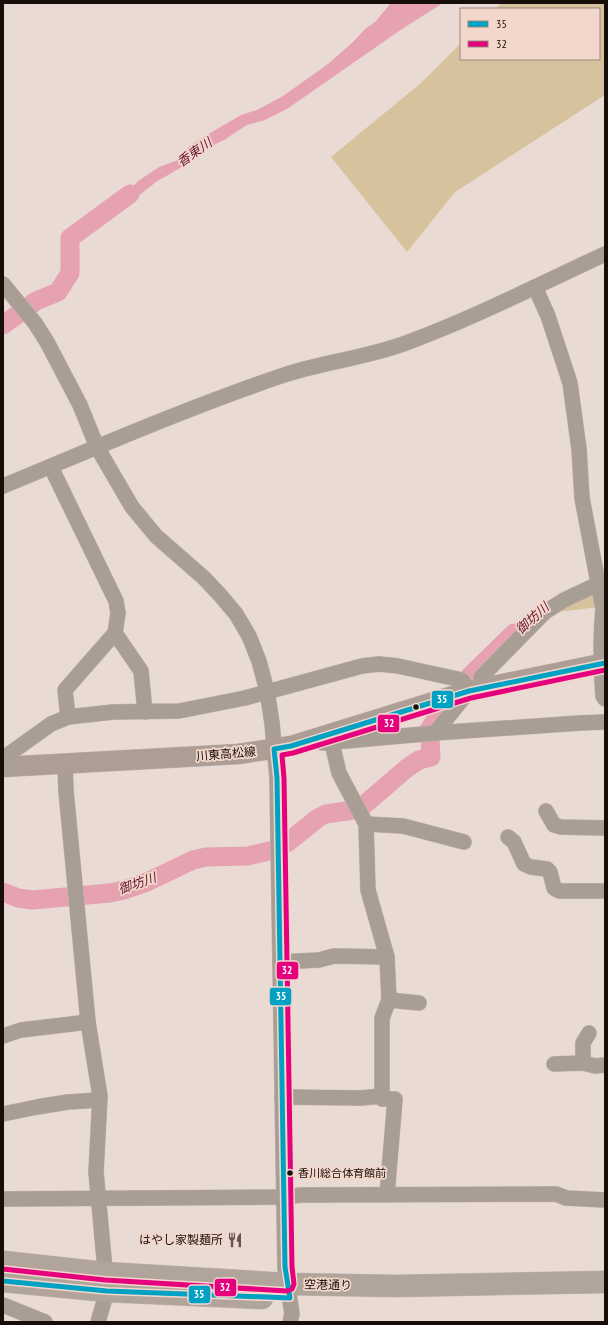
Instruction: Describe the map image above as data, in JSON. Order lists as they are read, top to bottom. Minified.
{"streets":{"highway":["空港通り"],"main road":["川東高松線"]},"water":["香東川","御坊川"],"places":{"other":["香川総合体育館前"],"restaurant":["はやし家製麺所"]},"lines":["transit line 35","transit line 32"],"legend":["35","32"]}
